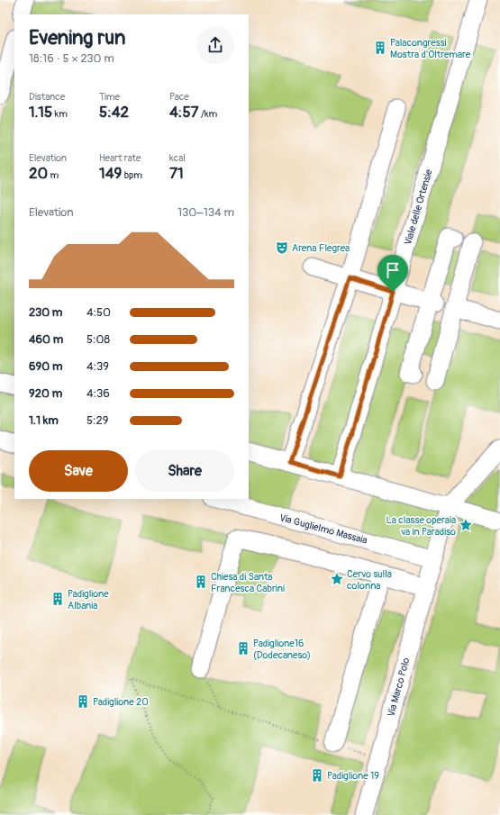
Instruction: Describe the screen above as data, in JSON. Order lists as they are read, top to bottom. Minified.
{"streets":{"street":["Viale delle Ortensie","Via Guglielmo Massaia","Via Marco Polo"]},"crossings":[["Via Guglielmo Massaia","Via Marco Polo"]],"places":{"building":["Palacongressi Mostra d'Oltremare","Chiesa di Santa Francesca Cabrini","Padiglione Albania","Padiglione16 (Dodecaneso)","Padiglione 20","Padiglione 19"],"theatre":["Arena Flegrea"],"place":["La classe operaia va in Paradiso","Cervo sulla colonna"]},"page":{"heading":["Evening run","18:16 · 5 × 230 m"],"stats":[["Distance","1.15 km"],["Time","5:42"],["Pace","4:57 /km"],["Elevation","20 m"],["Heart rate","149 bpm"],["kcal","71"]],"chart":["Elevation","130–134 m"],"list":[{"name":"230 m","note":"4:50"},{"name":"460 m","note":"5:08"},{"name":"690 m","note":"4:39"},{"name":"920 m","note":"4:36"},{"name":"1.1 km","note":"5:29"}],"buttons":["Save","Share"]}}
